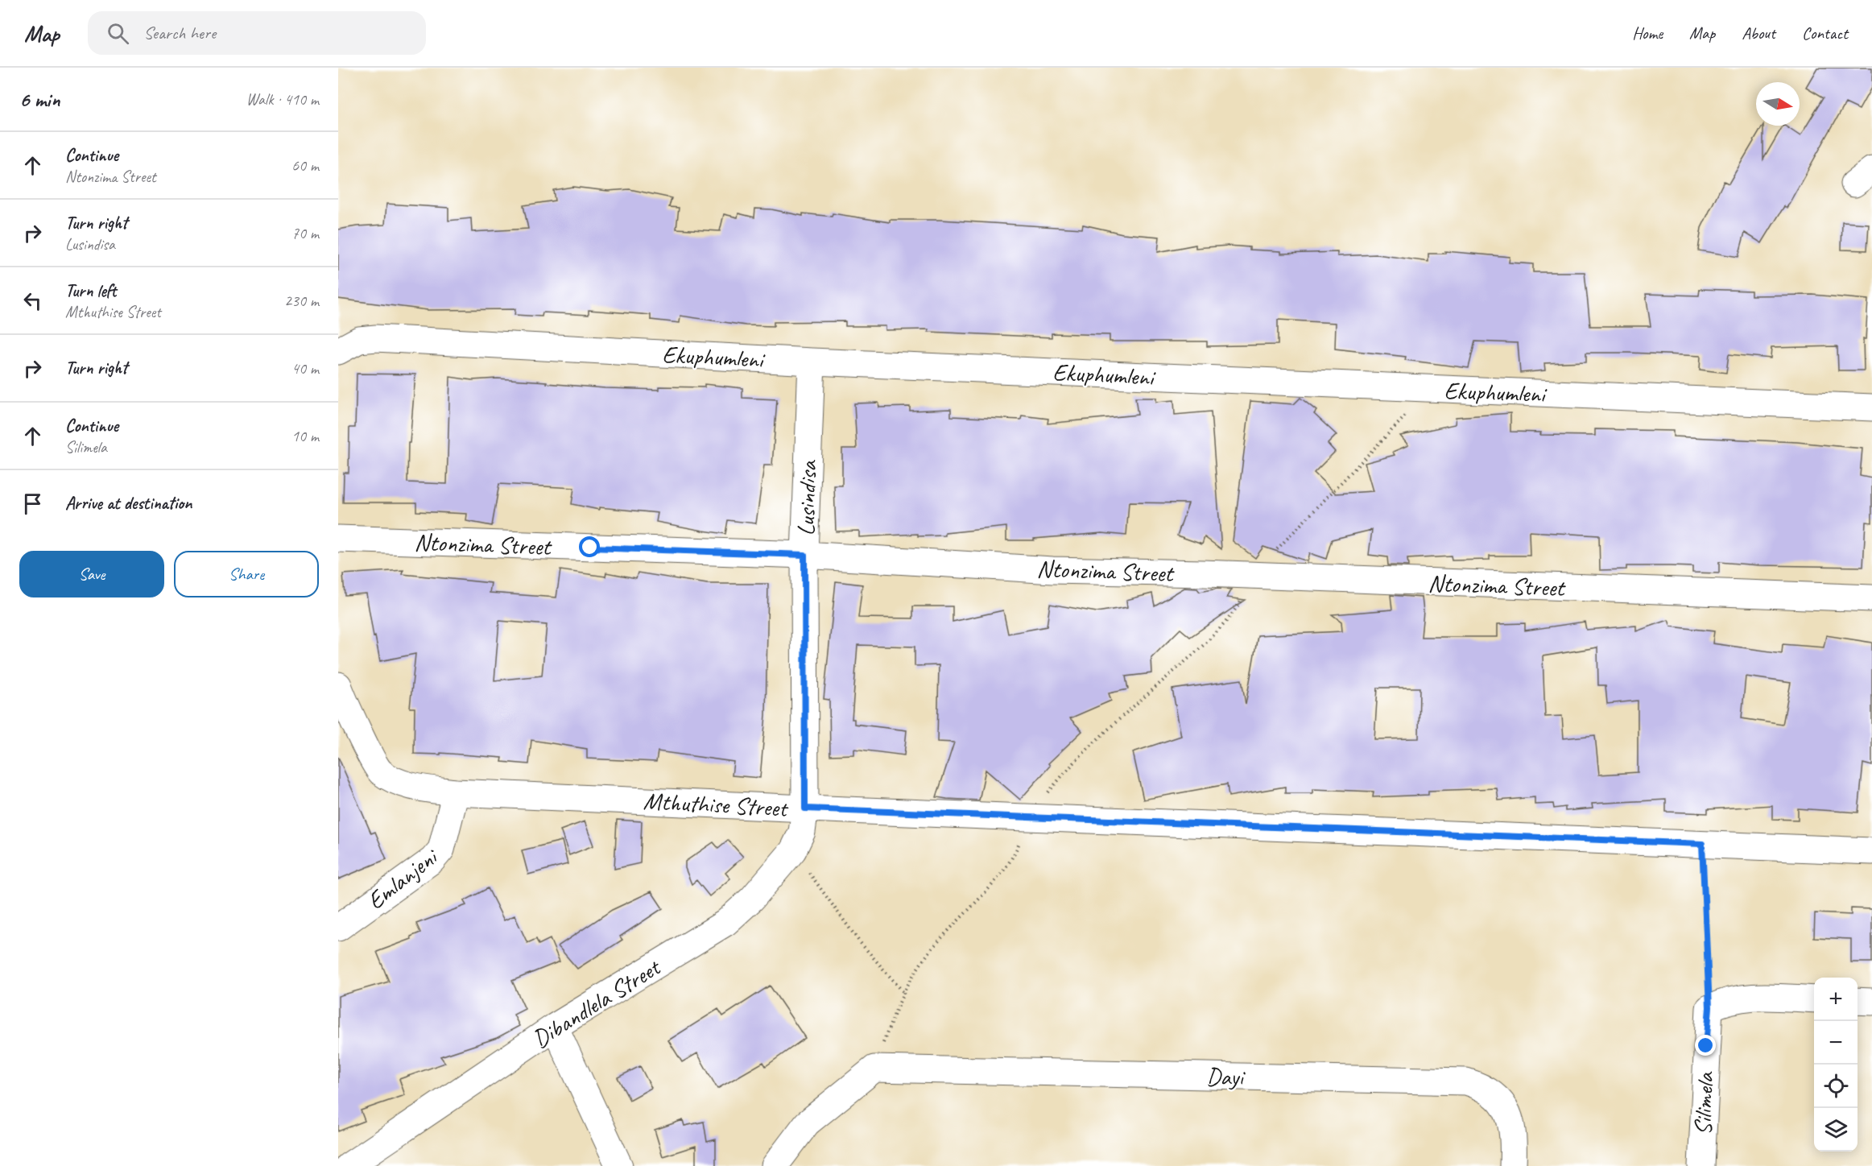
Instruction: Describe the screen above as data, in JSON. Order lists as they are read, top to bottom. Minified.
{"streets":{"street":["Ekuphumleni","Lusindisa","Ntonzima Street","Mthuthise Street","Emlanjeni","Dibandlela Street","Dayi","Silimela"]},"crossings":[["Ekuphumleni","Lusindisa"],["Lusindisa","Ntonzima Street"],["Lusindisa","Mthuthise Street"],["Lusindisa","Dibandlela Street"],["Mthuthise Street","Emlanjeni"],["Mthuthise Street","Dibandlela Street"]],"north":"right","page":{"header":"Map","search":"Search here","nav":["Home","Map","About","Contact"],"heading":["6 min","Walk · 410 m"],"list":[["Continue","Ntonzima Street","60 m"],["Turn right","Lusindisa","70 m"],["Turn left","Mthuthise Street","230 m"],["Turn right","40 m"],["Continue","Silimela","10 m"],"Arrive at destination"],"buttons":["Save","Share"],"map_buttons":["+","−"]}}
